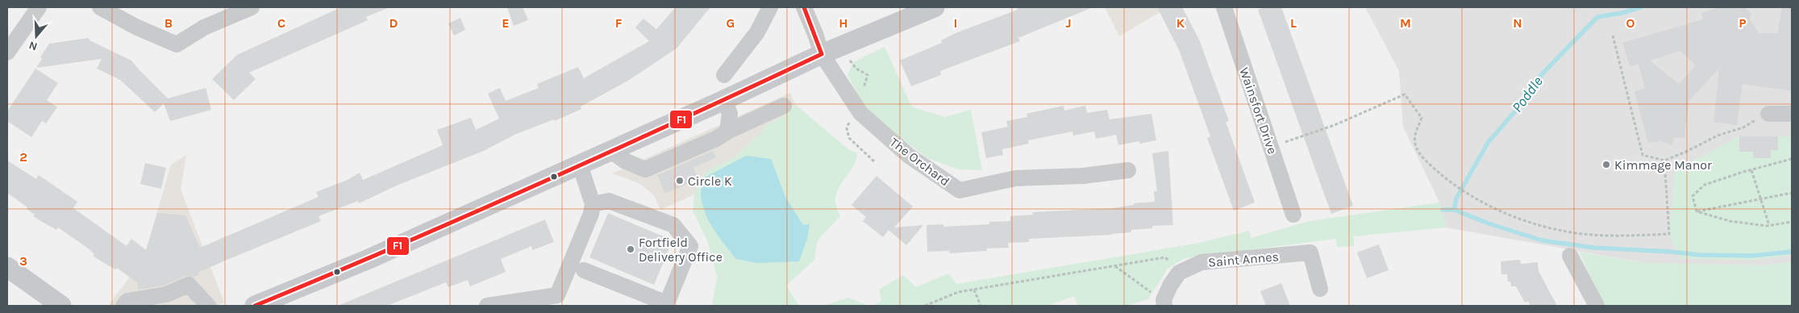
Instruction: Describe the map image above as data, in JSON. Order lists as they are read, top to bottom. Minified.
{"streets":{"street":["Wainsfort Drive","The Orchard","Saint Annes"]},"water":["Poddle"],"places":["Kimmage Manor","Circle K","Fortfield Delivery Office"],"lines":["transit line F1"],"north":"bottom","grid":{"columns":["B","C","D","E","F","G","H","I","J","K","L","M","N","O","P"],"rows":["2","3"]}}
